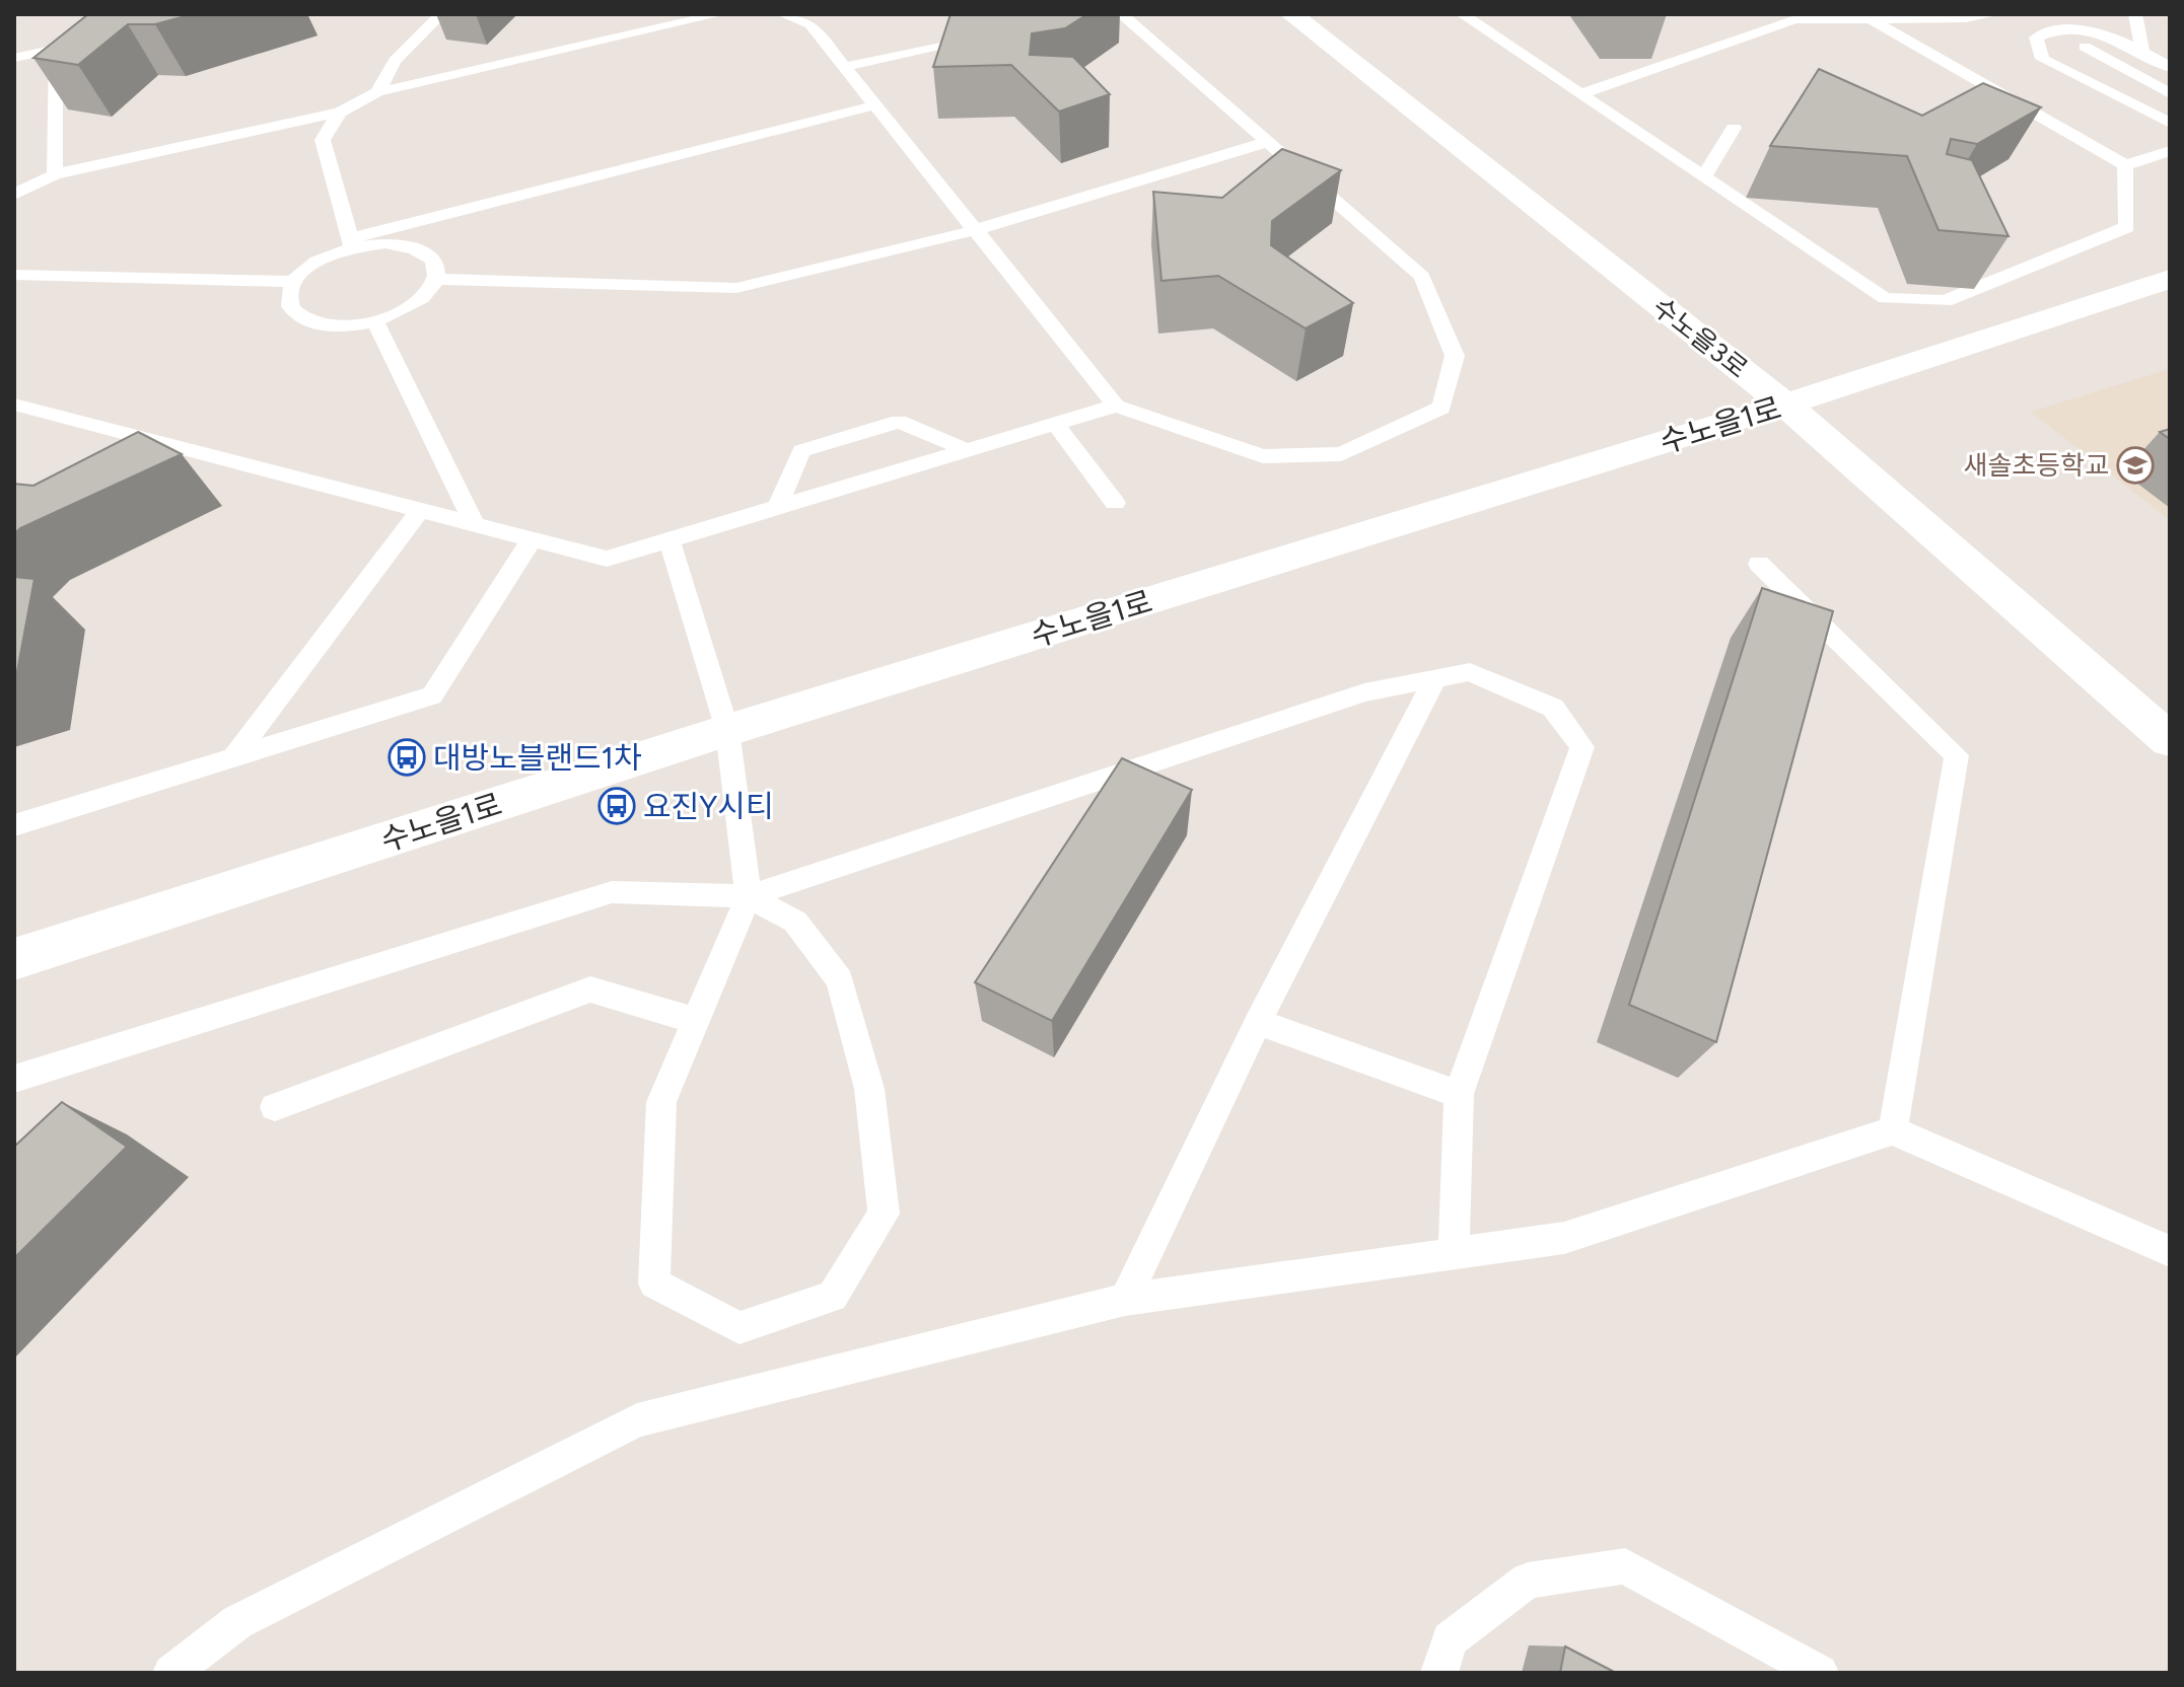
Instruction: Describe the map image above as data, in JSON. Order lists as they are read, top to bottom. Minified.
{"streets":{"street":["수노을3로","수노을1로"]},"crossings":[["수노을3로","수노을1로"]],"places":{"school or university":["새솔초등학교"],"bus stop":["대방노블랜드1차","요진Y시티"]}}
